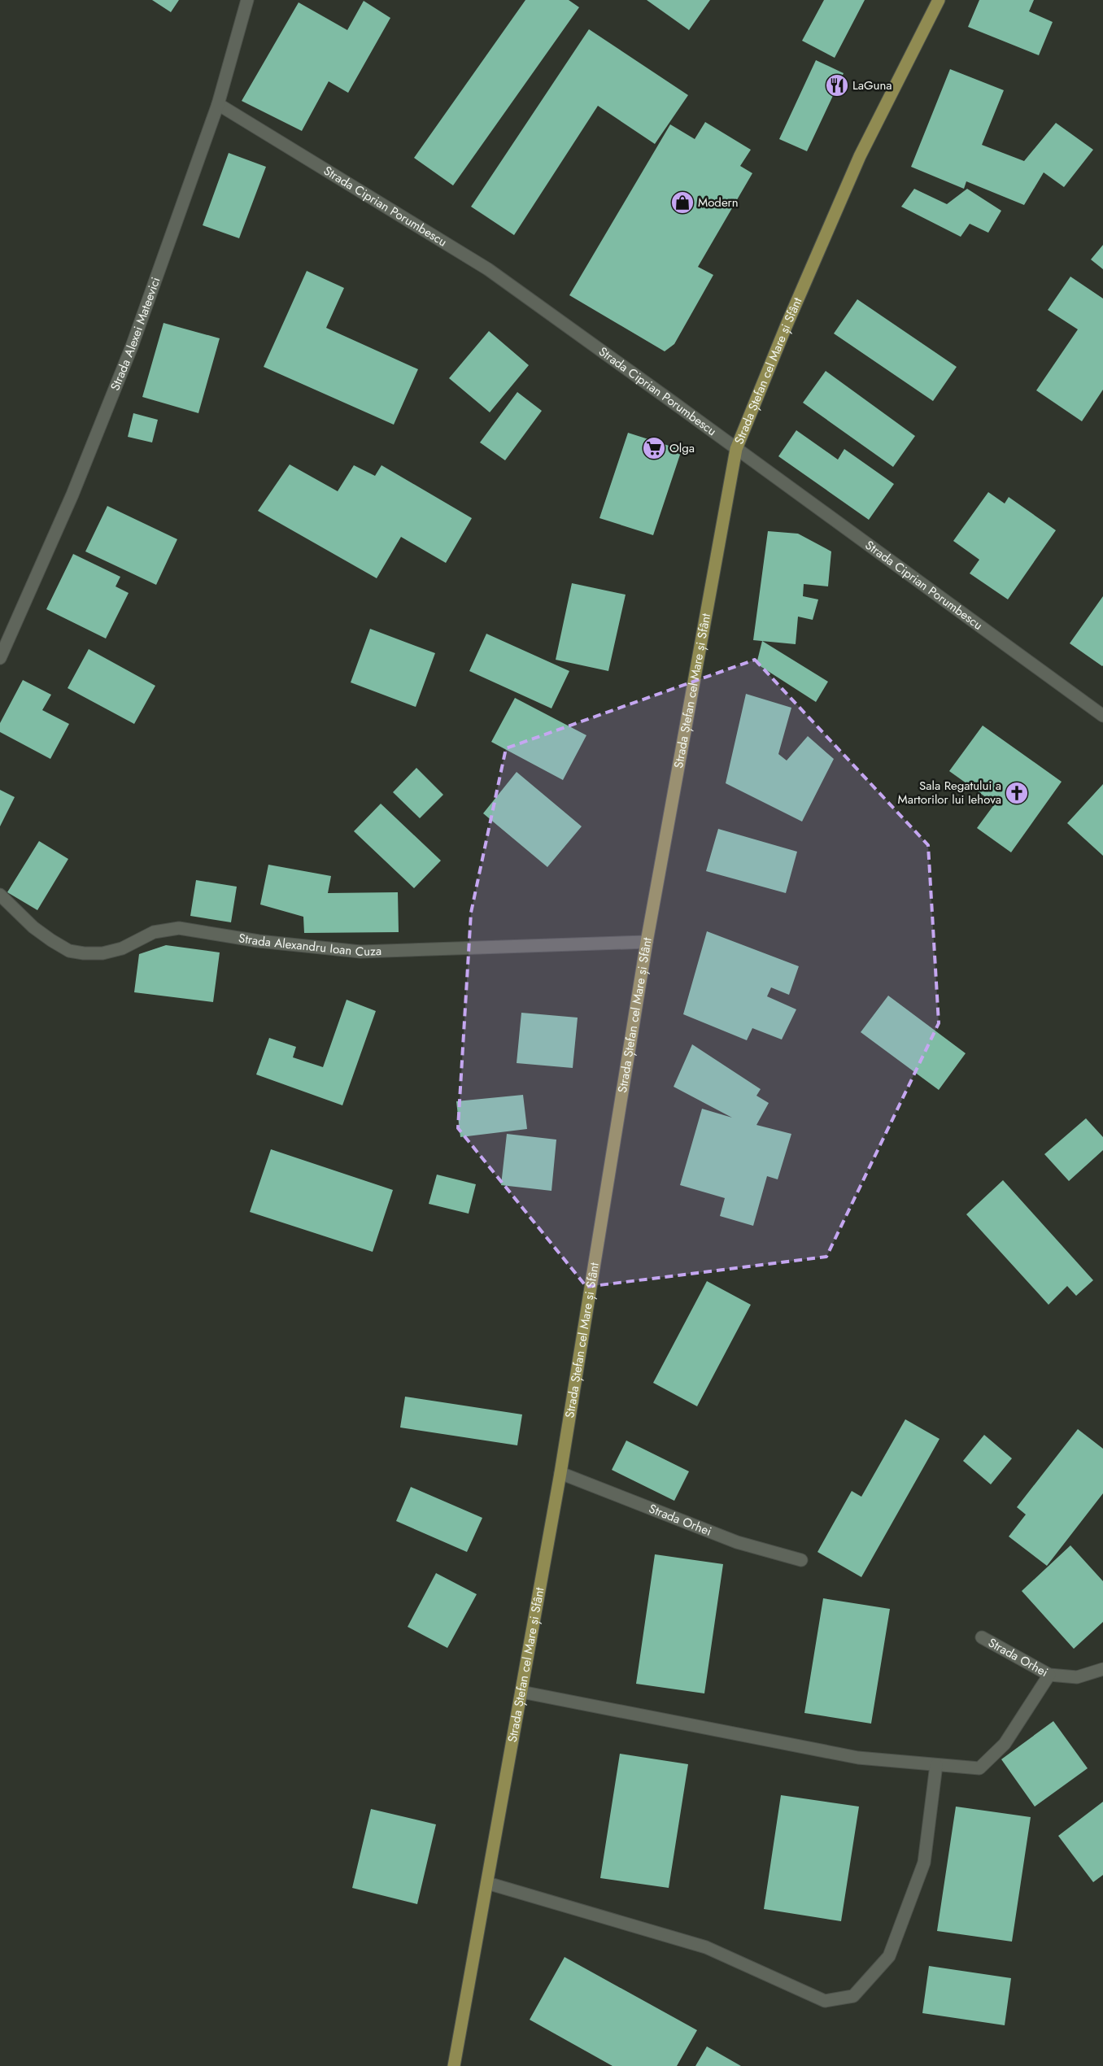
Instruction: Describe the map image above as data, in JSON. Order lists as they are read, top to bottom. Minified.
{"streets":{"main road":["Strada Ștefan cel Mare și Sfânt"],"street":["Strada Ciprian Porumbescu","Strada Alexei Mateevici","Strada Alexandru Ioan Cuza","Strada Orhei"]},"crossings":[["Strada Ciprian Porumbescu","Strada Alexei Mateevici"],["Strada Ciprian Porumbescu","Strada Ștefan cel Mare și Sfânt"],["Strada Ștefan cel Mare și Sfânt","Strada Alexandru Ioan Cuza"],["Strada Ștefan cel Mare și Sfânt","Strada Orhei"]],"places":{"restaurant":["LaGuna"],"shop":["Modern"],"supermarket":["Olga"],"church":["Sala Regatului a Martorilor lui Iehova"]}}
